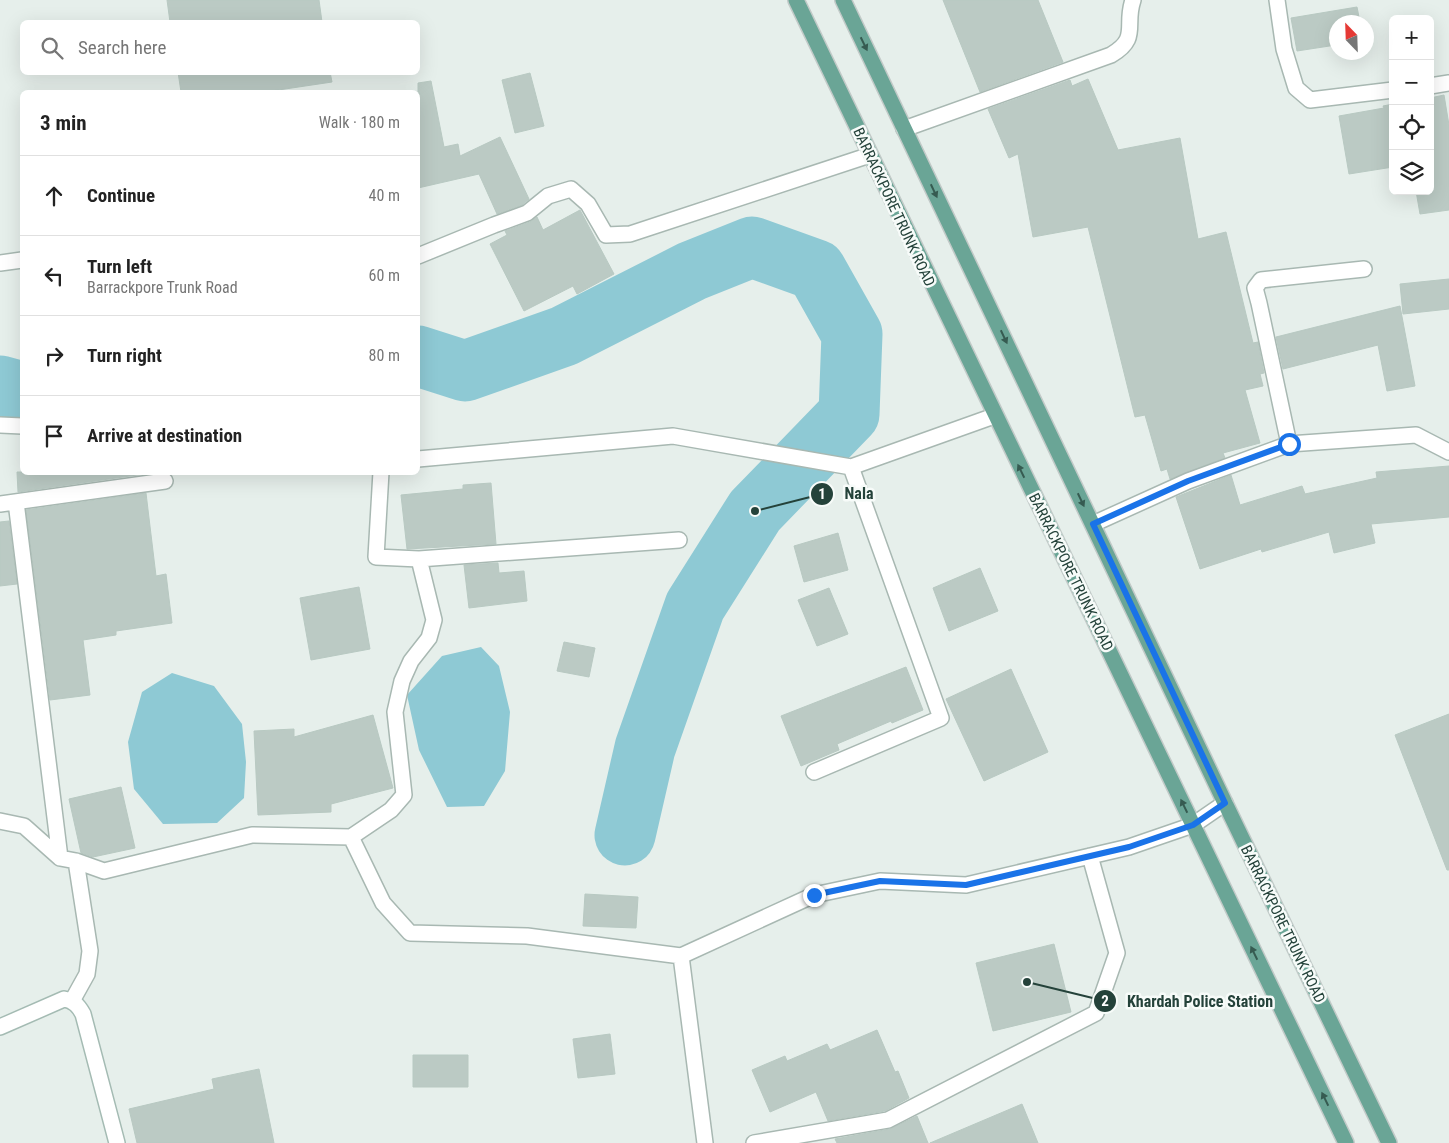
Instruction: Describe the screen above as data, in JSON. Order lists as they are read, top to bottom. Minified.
{"streets":{"main road":["BARRACKPORE TRUNK ROAD"]},"places":["Nala","Khardah Police Station"],"north":"top left","page":{"map_buttons":["+","−"],"search":"Search here","heading":["3 min","Walk · 180 m"],"list":[["Continue","40 m"],["Turn left","Barrackpore Trunk Road","60 m"],["Turn right","80 m"],"Arrive at destination"]}}
